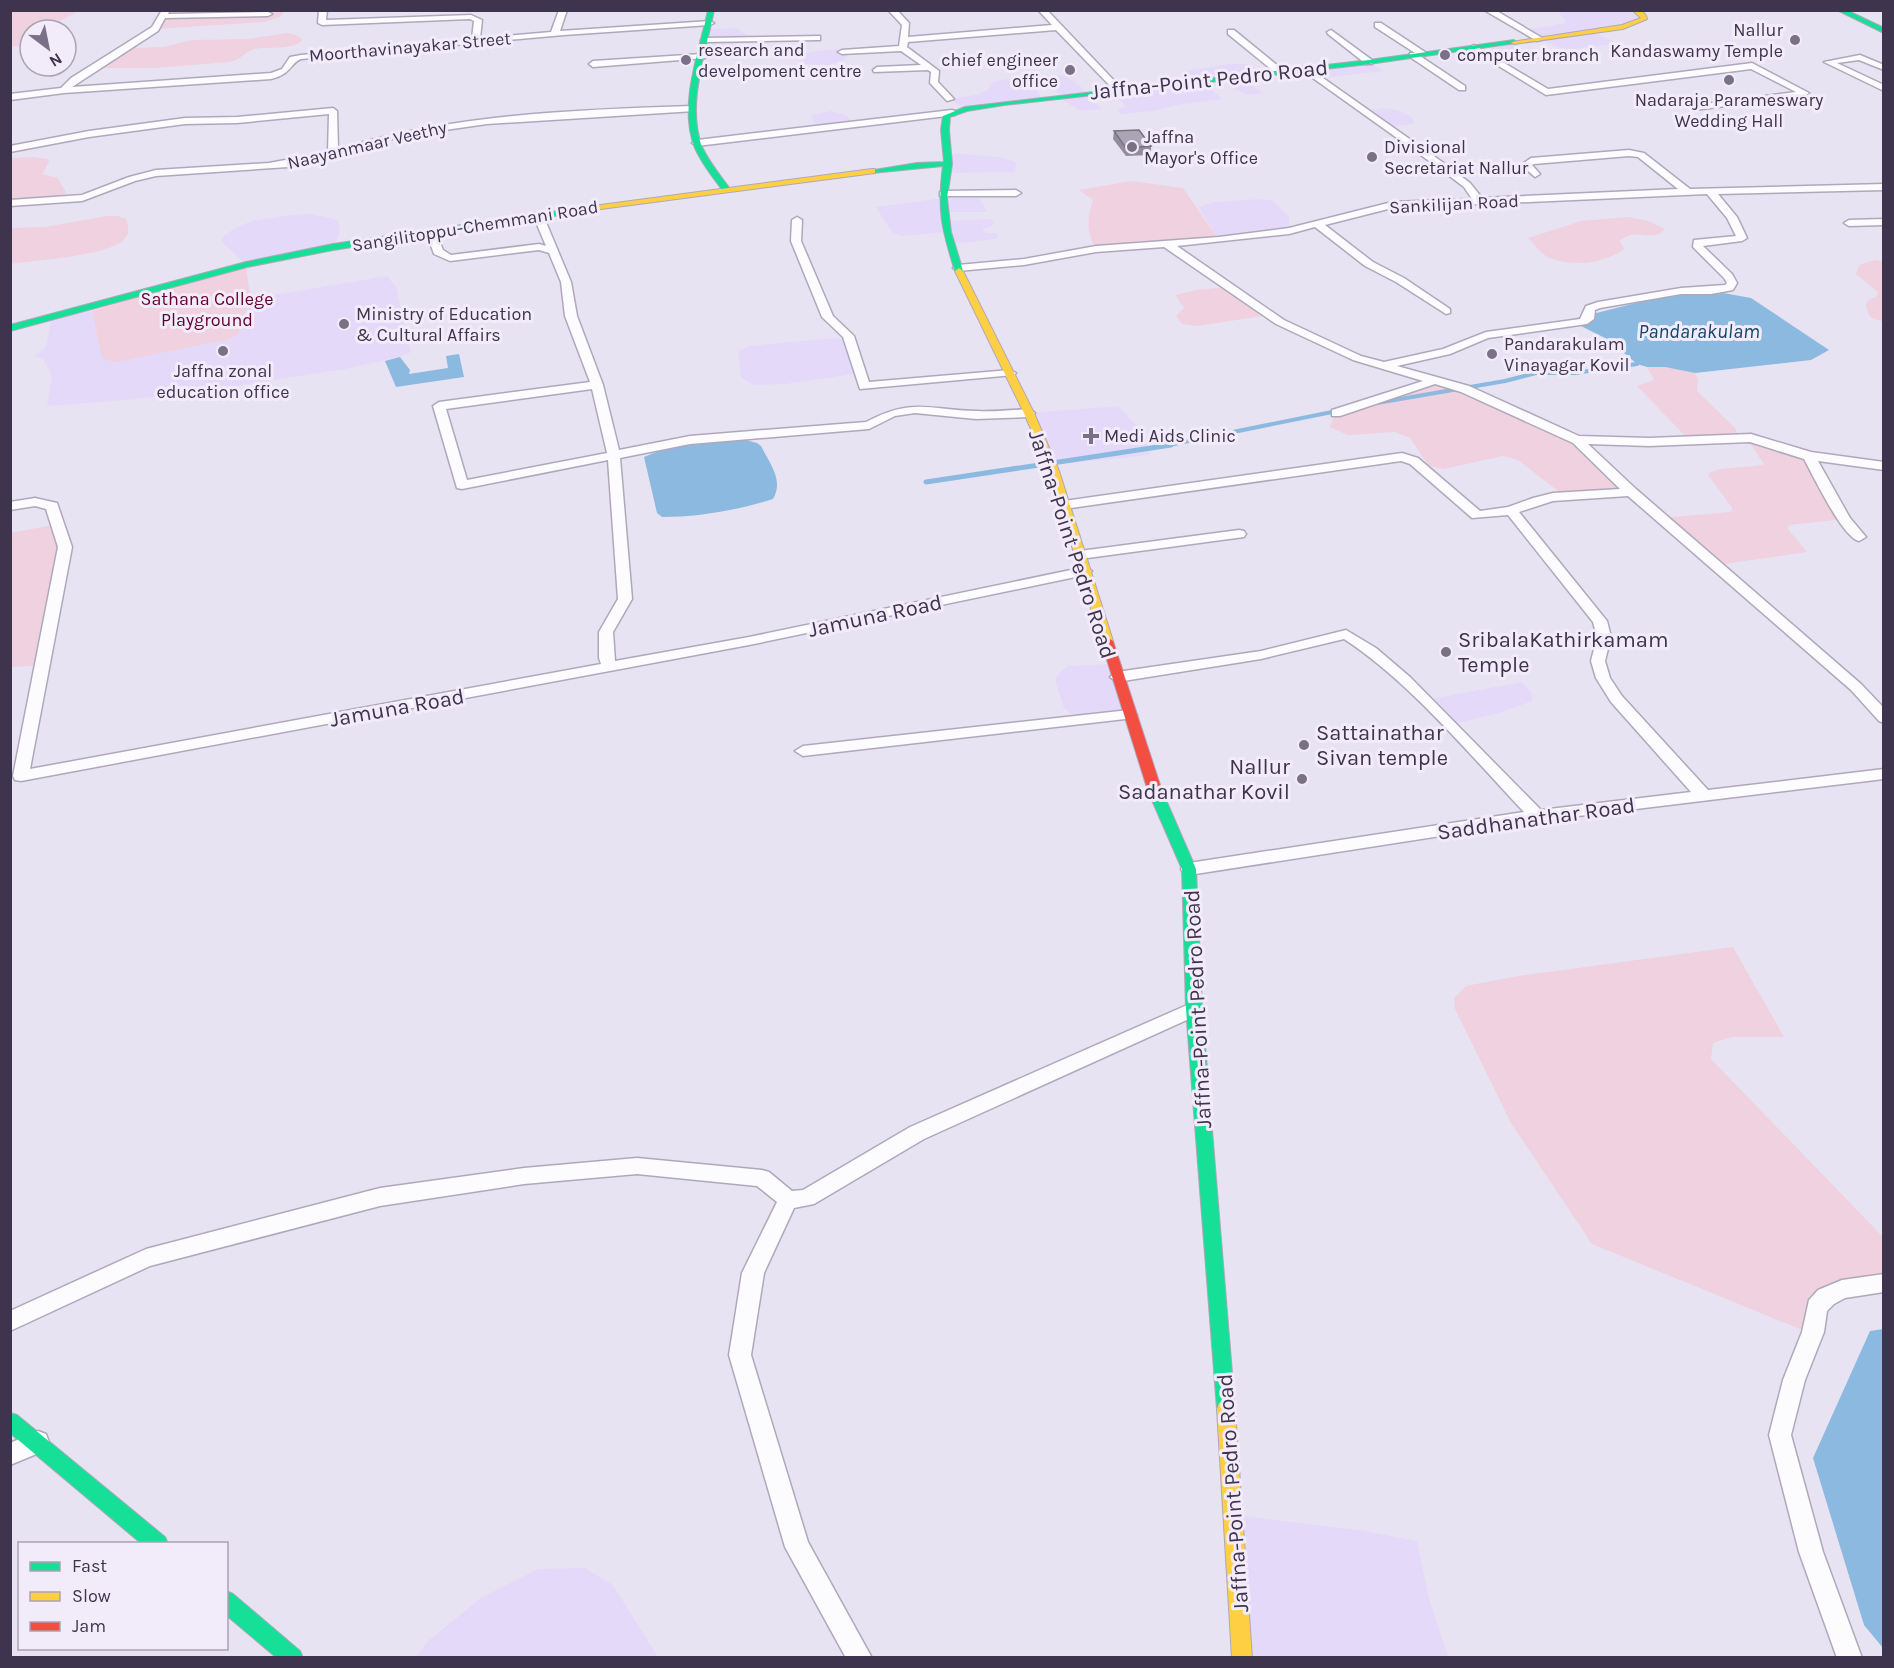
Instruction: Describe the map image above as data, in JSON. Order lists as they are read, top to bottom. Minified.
{"streets":{"main road":["Jaffna-Point Pedro Road","Sangilitoppu-Chemmani Road"],"street":["Moorthavinayakar Street","Naayanmaar Veethy","Sankilijan Road","Jamuna Road","Saddhanathar Road"]},"crossings":[["Jaffna-Point Pedro Road","Sankilijan Road"],["Jaffna-Point Pedro Road","Sangilitoppu-Chemmani Road"],["Jaffna-Point Pedro Road","Jamuna Road"],["Jaffna-Point Pedro Road","Saddhanathar Road"]],"water":["Pandarakulam"],"parks":["Sathana College Playground"],"places":{"other":["Nallur Kandaswamy Temple","computer branch","research and develpoment centre","chief engineer office","Nadaraja Parameswary Wedding Hall","Jaffna Mayor's Office","Divisional Secretariat Nallur","Ministry of Education & Cultural Affairs","Jaffna zonal education office","Pandarakulam Vinayagar Kovil","SribalaKathirkamam Temple","Sattainathar Sivan temple","Nallur Sadanathar Kovil"],"health":["Medi Aids Clinic"]},"legend":["Fast","Slow","Jam"],"north":"bottom right"}
